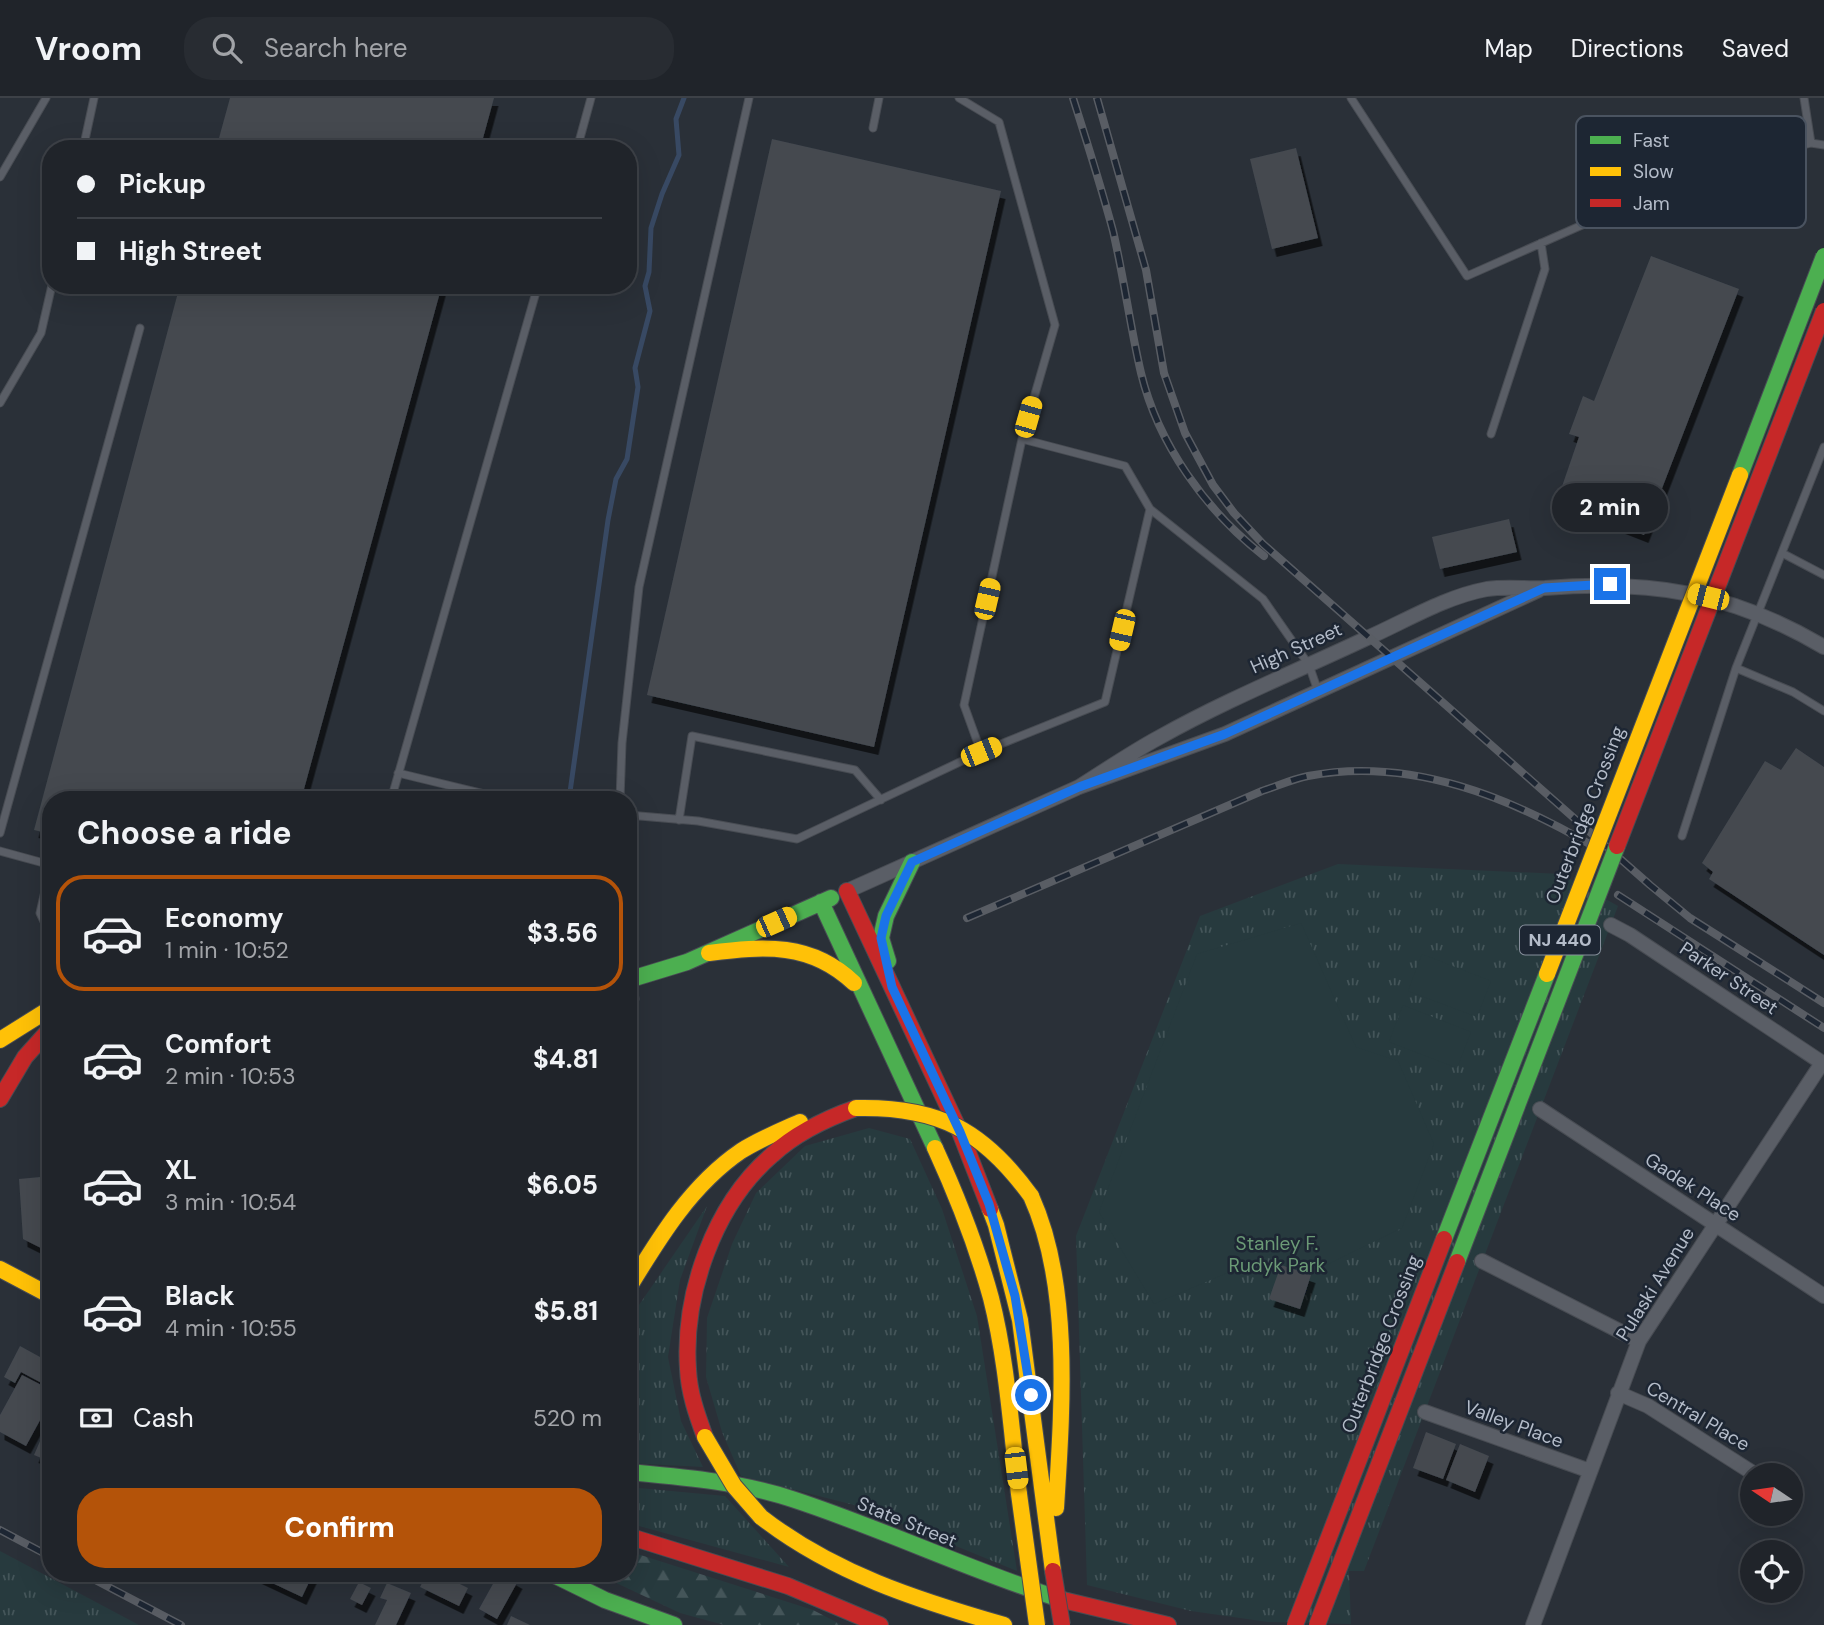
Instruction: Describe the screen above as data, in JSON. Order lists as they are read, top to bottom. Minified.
{"streets":{"main road":["High Street","Outerbridge Crossing","NJ 440","State Street"],"street":["Parker Street","Gadek Place","Pulaski Avenue","Central Place","Valley Place"]},"crossings":[["Parker Street","Pulaski Avenue"],["Gadek Place","Pulaski Avenue"],["Pulaski Avenue","Central Place"],["Pulaski Avenue","Valley Place"]],"parks":["Stanley F. Rudyk Park"],"legend":["Fast","Slow","Jam"],"north":"left","page":{"header":"Vroom","search":"Search here","nav":["Map","Directions","Saved"],"banner":["Pickup","High Street"],"bubble":"2 min","heading":"Choose a ride","list":[{"name":"Economy","note":"1 min · 10:52","value":"$3.56"},{"name":"Comfort","note":"2 min · 10:53","value":"$4.81"},{"name":"XL","note":"3 min · 10:54","value":"$6.05"},{"name":"Black","note":"4 min · 10:55","value":"$5.81"}],"pay":["Cash","520 m"],"buttons":"Confirm"}}
